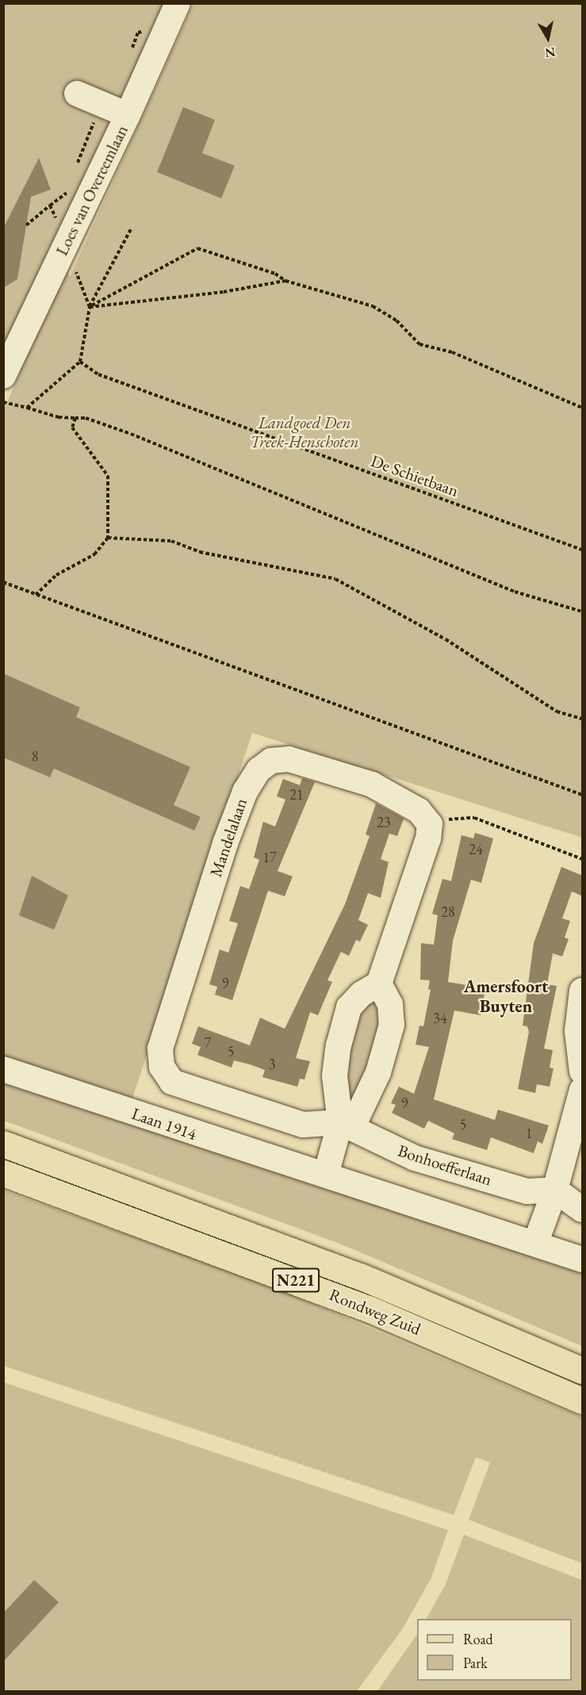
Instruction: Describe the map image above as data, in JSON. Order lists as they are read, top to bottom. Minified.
{"streets":{"main road":["N221","Rondweg Zuid"],"street":["Loes van Overeemlaan","Mandelalaan","Laan 1914","Bonhoefferlaan"],"path":["De Schietbaan"]},"crossings":[["Mandelalaan","Bonhoefferlaan"]],"districts":["Amersfoort Buyten"],"parks":["Landgoed Den Treek-Henschoten"],"house_numbers":["8","21","23","24","17","28","9","34","7","5","3","9","5","1"],"legend":["Road","Park"],"north":"bottom"}
